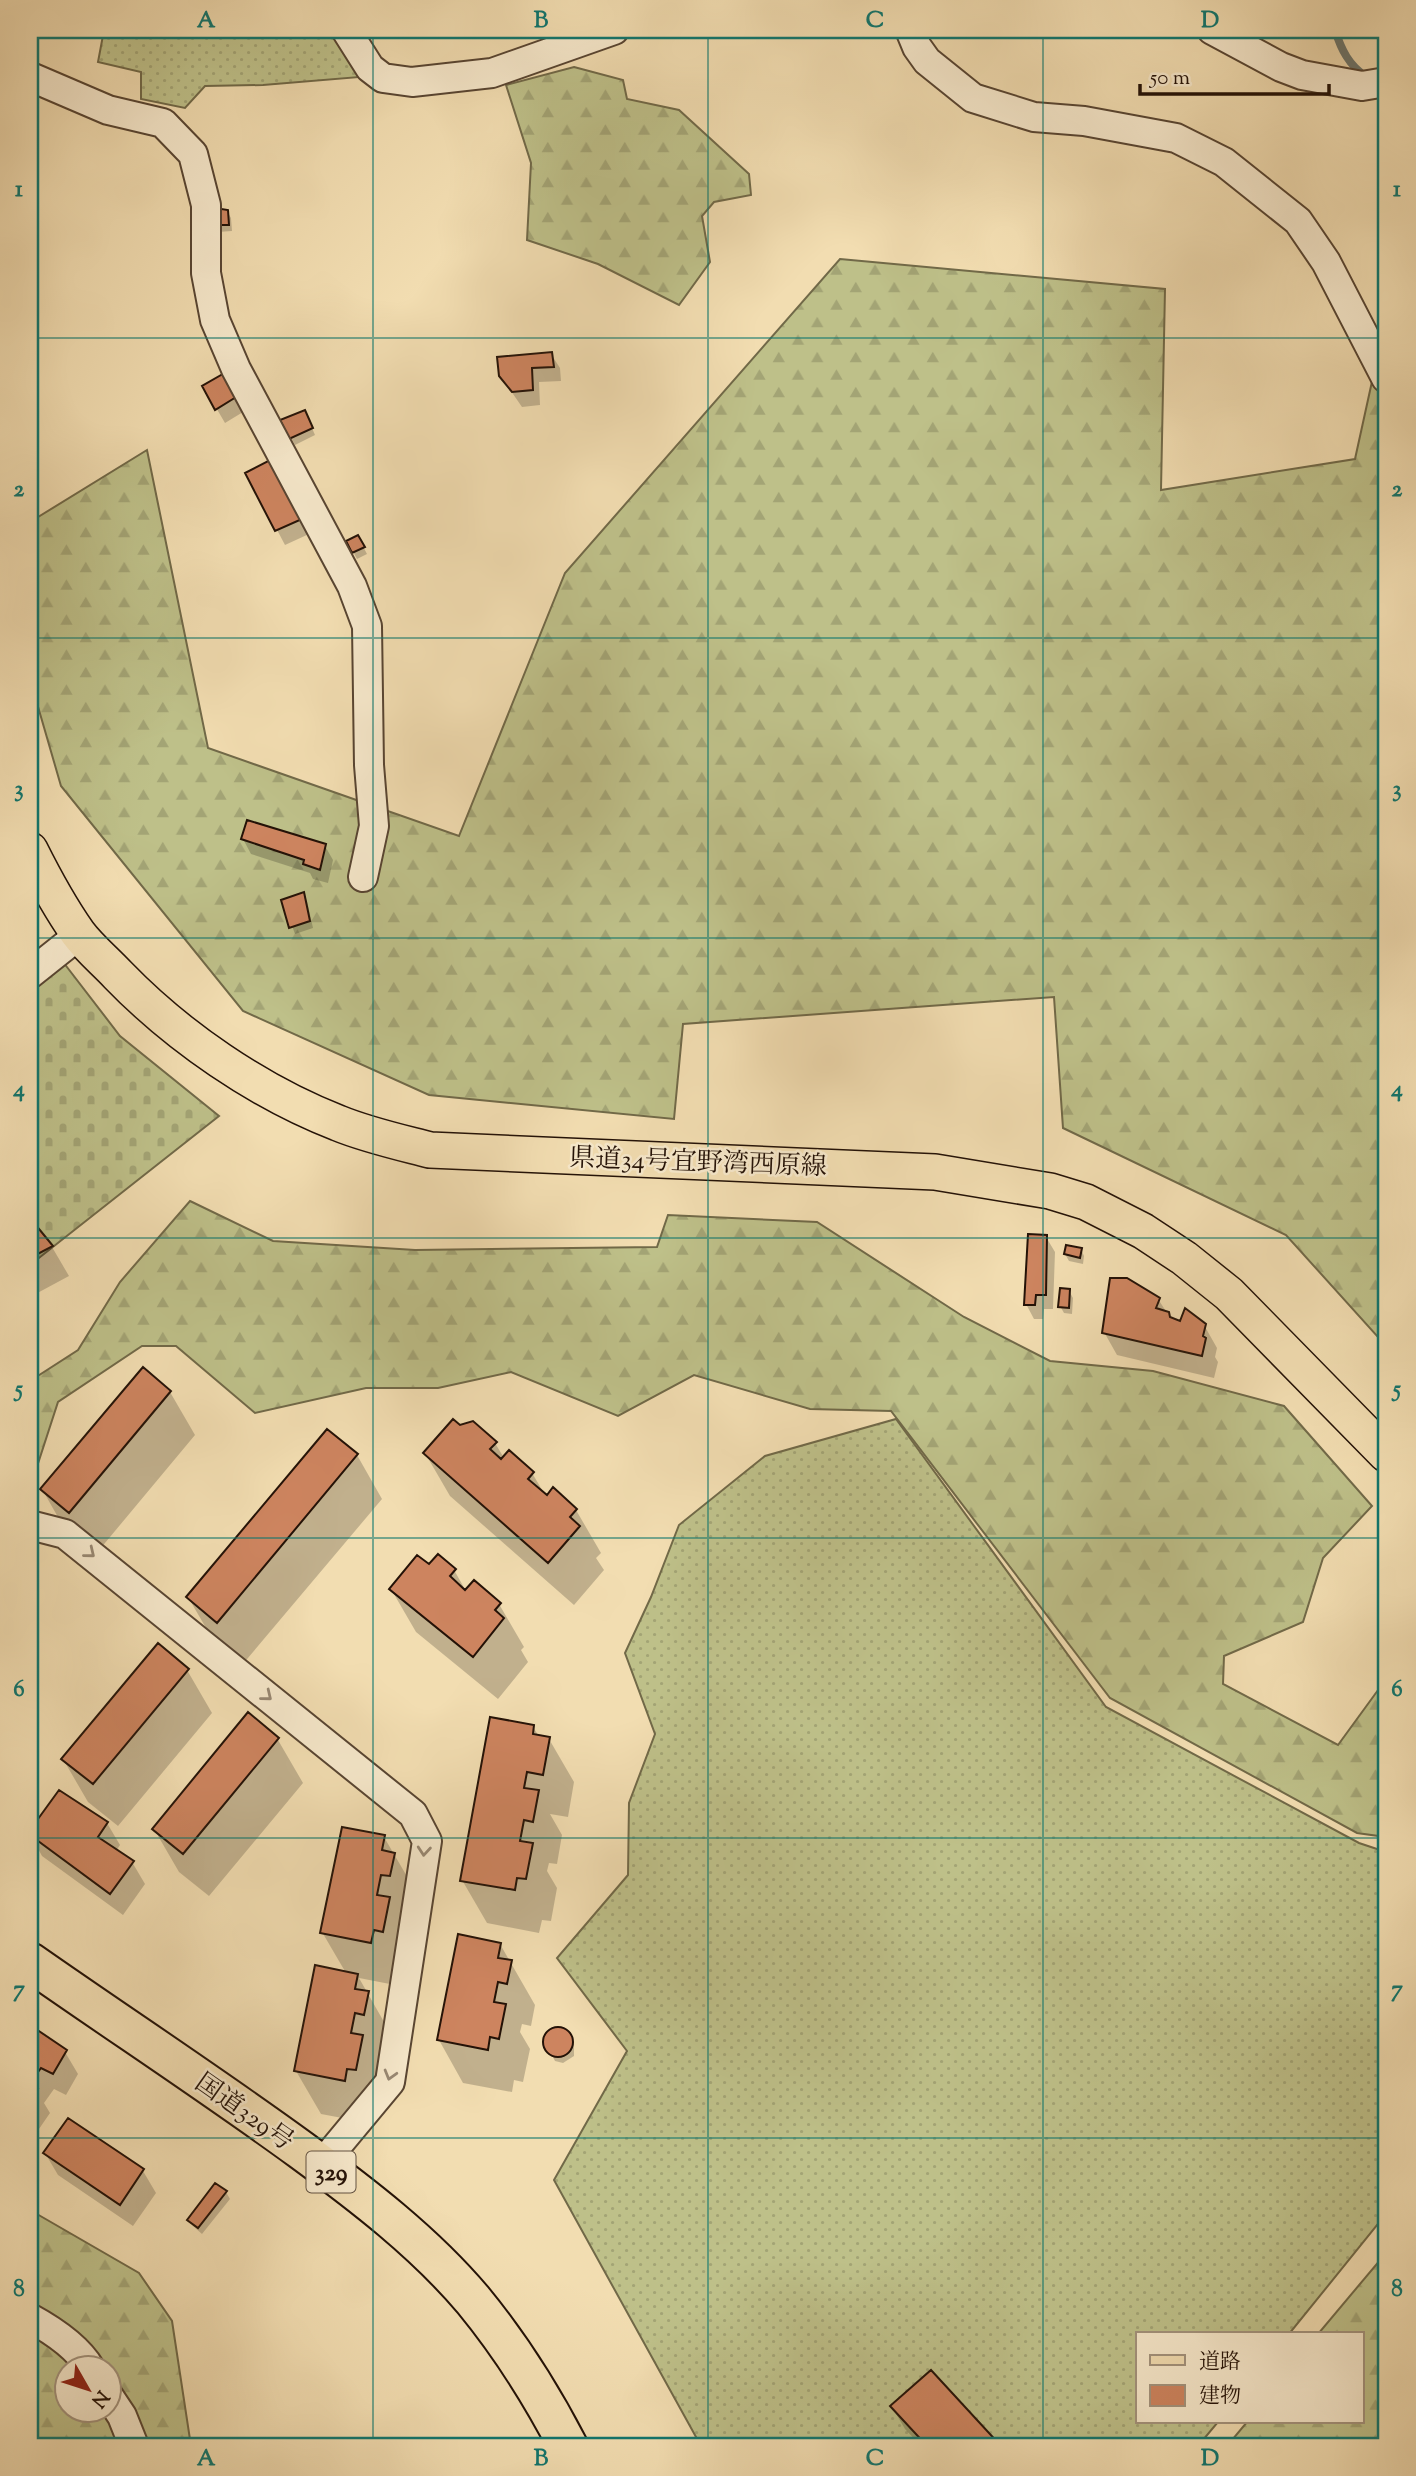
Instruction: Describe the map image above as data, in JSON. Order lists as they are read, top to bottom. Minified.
{"streets":{"highway":["国道329号","329"],"main road":["県道34号宜野湾西原線"]},"legend":["道路","建物"],"scale_bar":"50 m","north":"bottom right","grid":{"columns":["A","B","C","D"],"rows":["1","2","3","4","5","6","7","8"]}}
